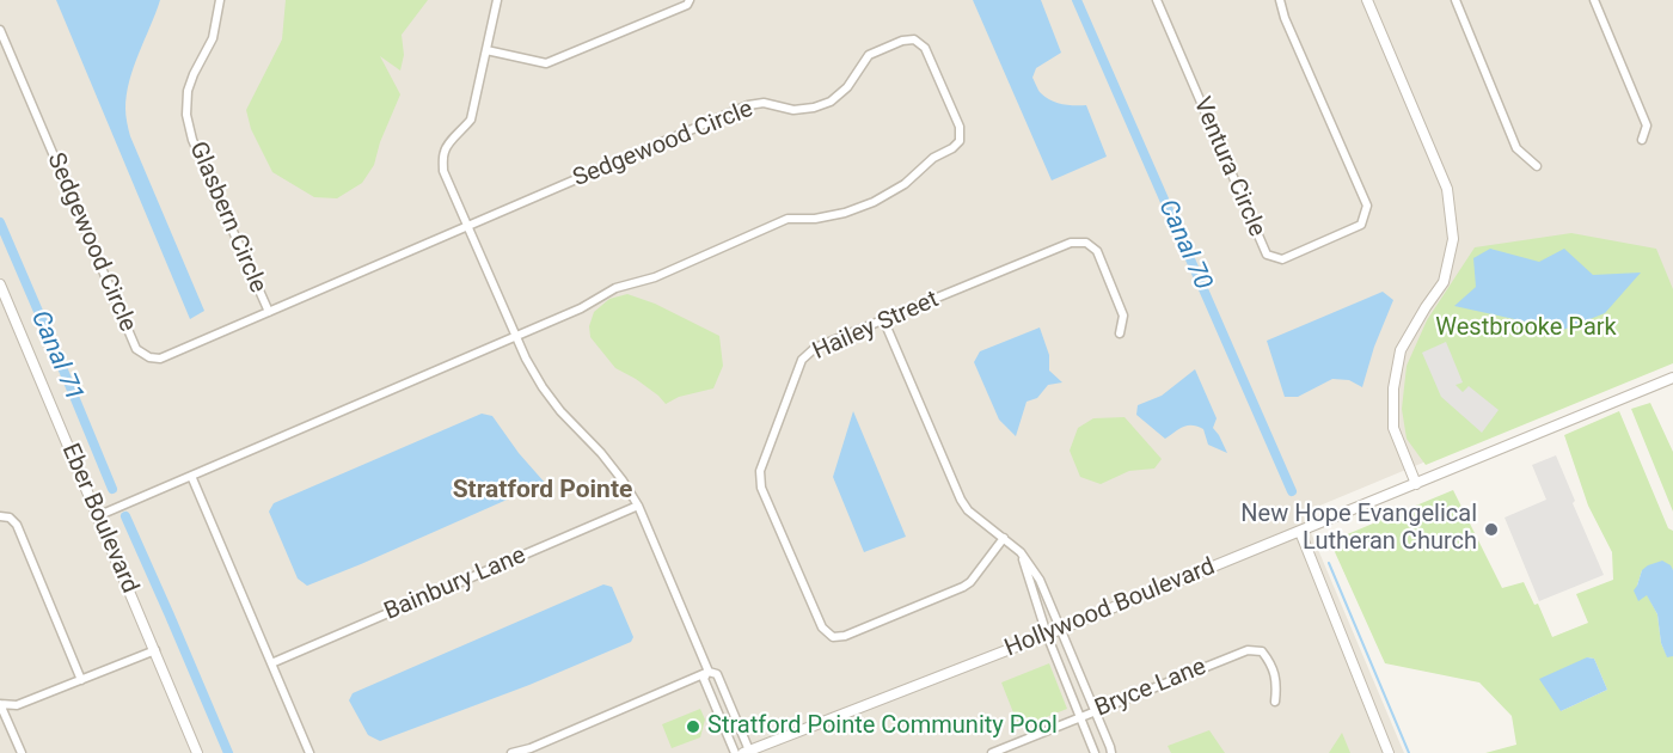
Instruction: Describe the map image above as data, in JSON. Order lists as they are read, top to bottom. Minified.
{"streets":{"street":["Sedgewood Circle","Ventura Circle","Glasbern Circle","Hailey Street","Eber Boulevard","Bainbury Lane","Hollywood Boulevard","Bryce Lane"]},"crossings":[["Sedgewood Circle","Glasbern Circle"],["Sedgewood Circle","Eber Boulevard"]],"districts":["Stratford Pointe"],"water":["Canal 70","Canal 71"],"parks":["Westbrooke Park"],"places":["New Hope Evangelical Lutheran Church","Stratford Pointe Community Pool"]}
